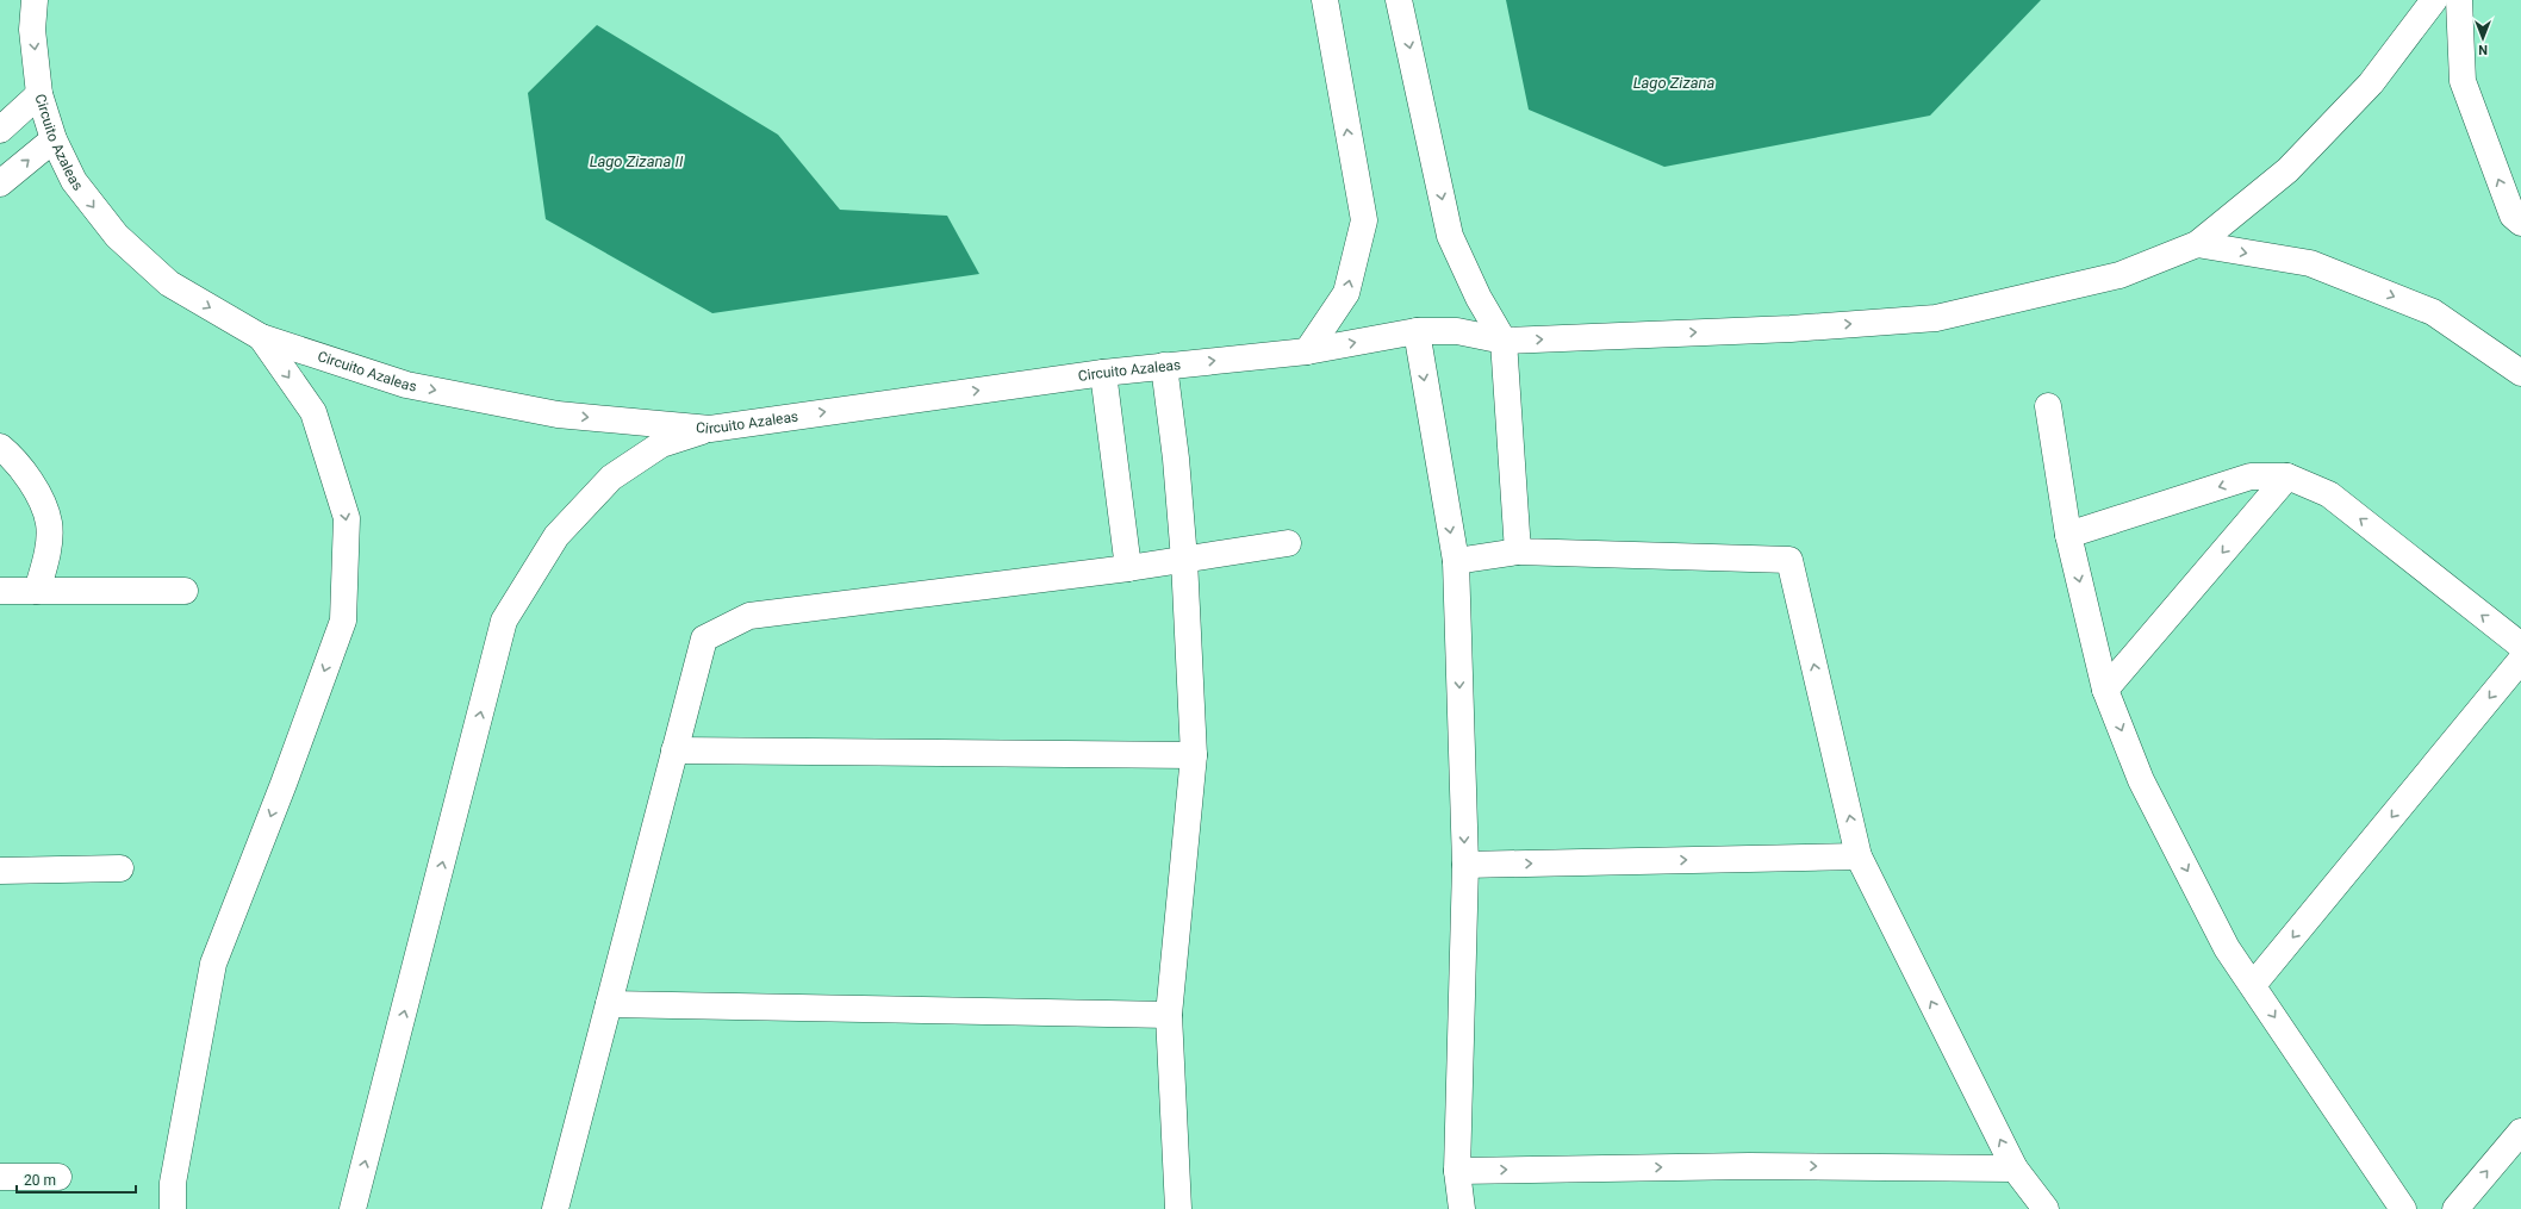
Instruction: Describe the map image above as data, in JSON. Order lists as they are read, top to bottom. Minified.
{"streets":{"street":["Circuito Azaleas"]},"one_way":["Circuito Azaleas"],"water":["Lago Zizana","Lago Zizana II"],"scale_bar":"20 m","north":"bottom"}
